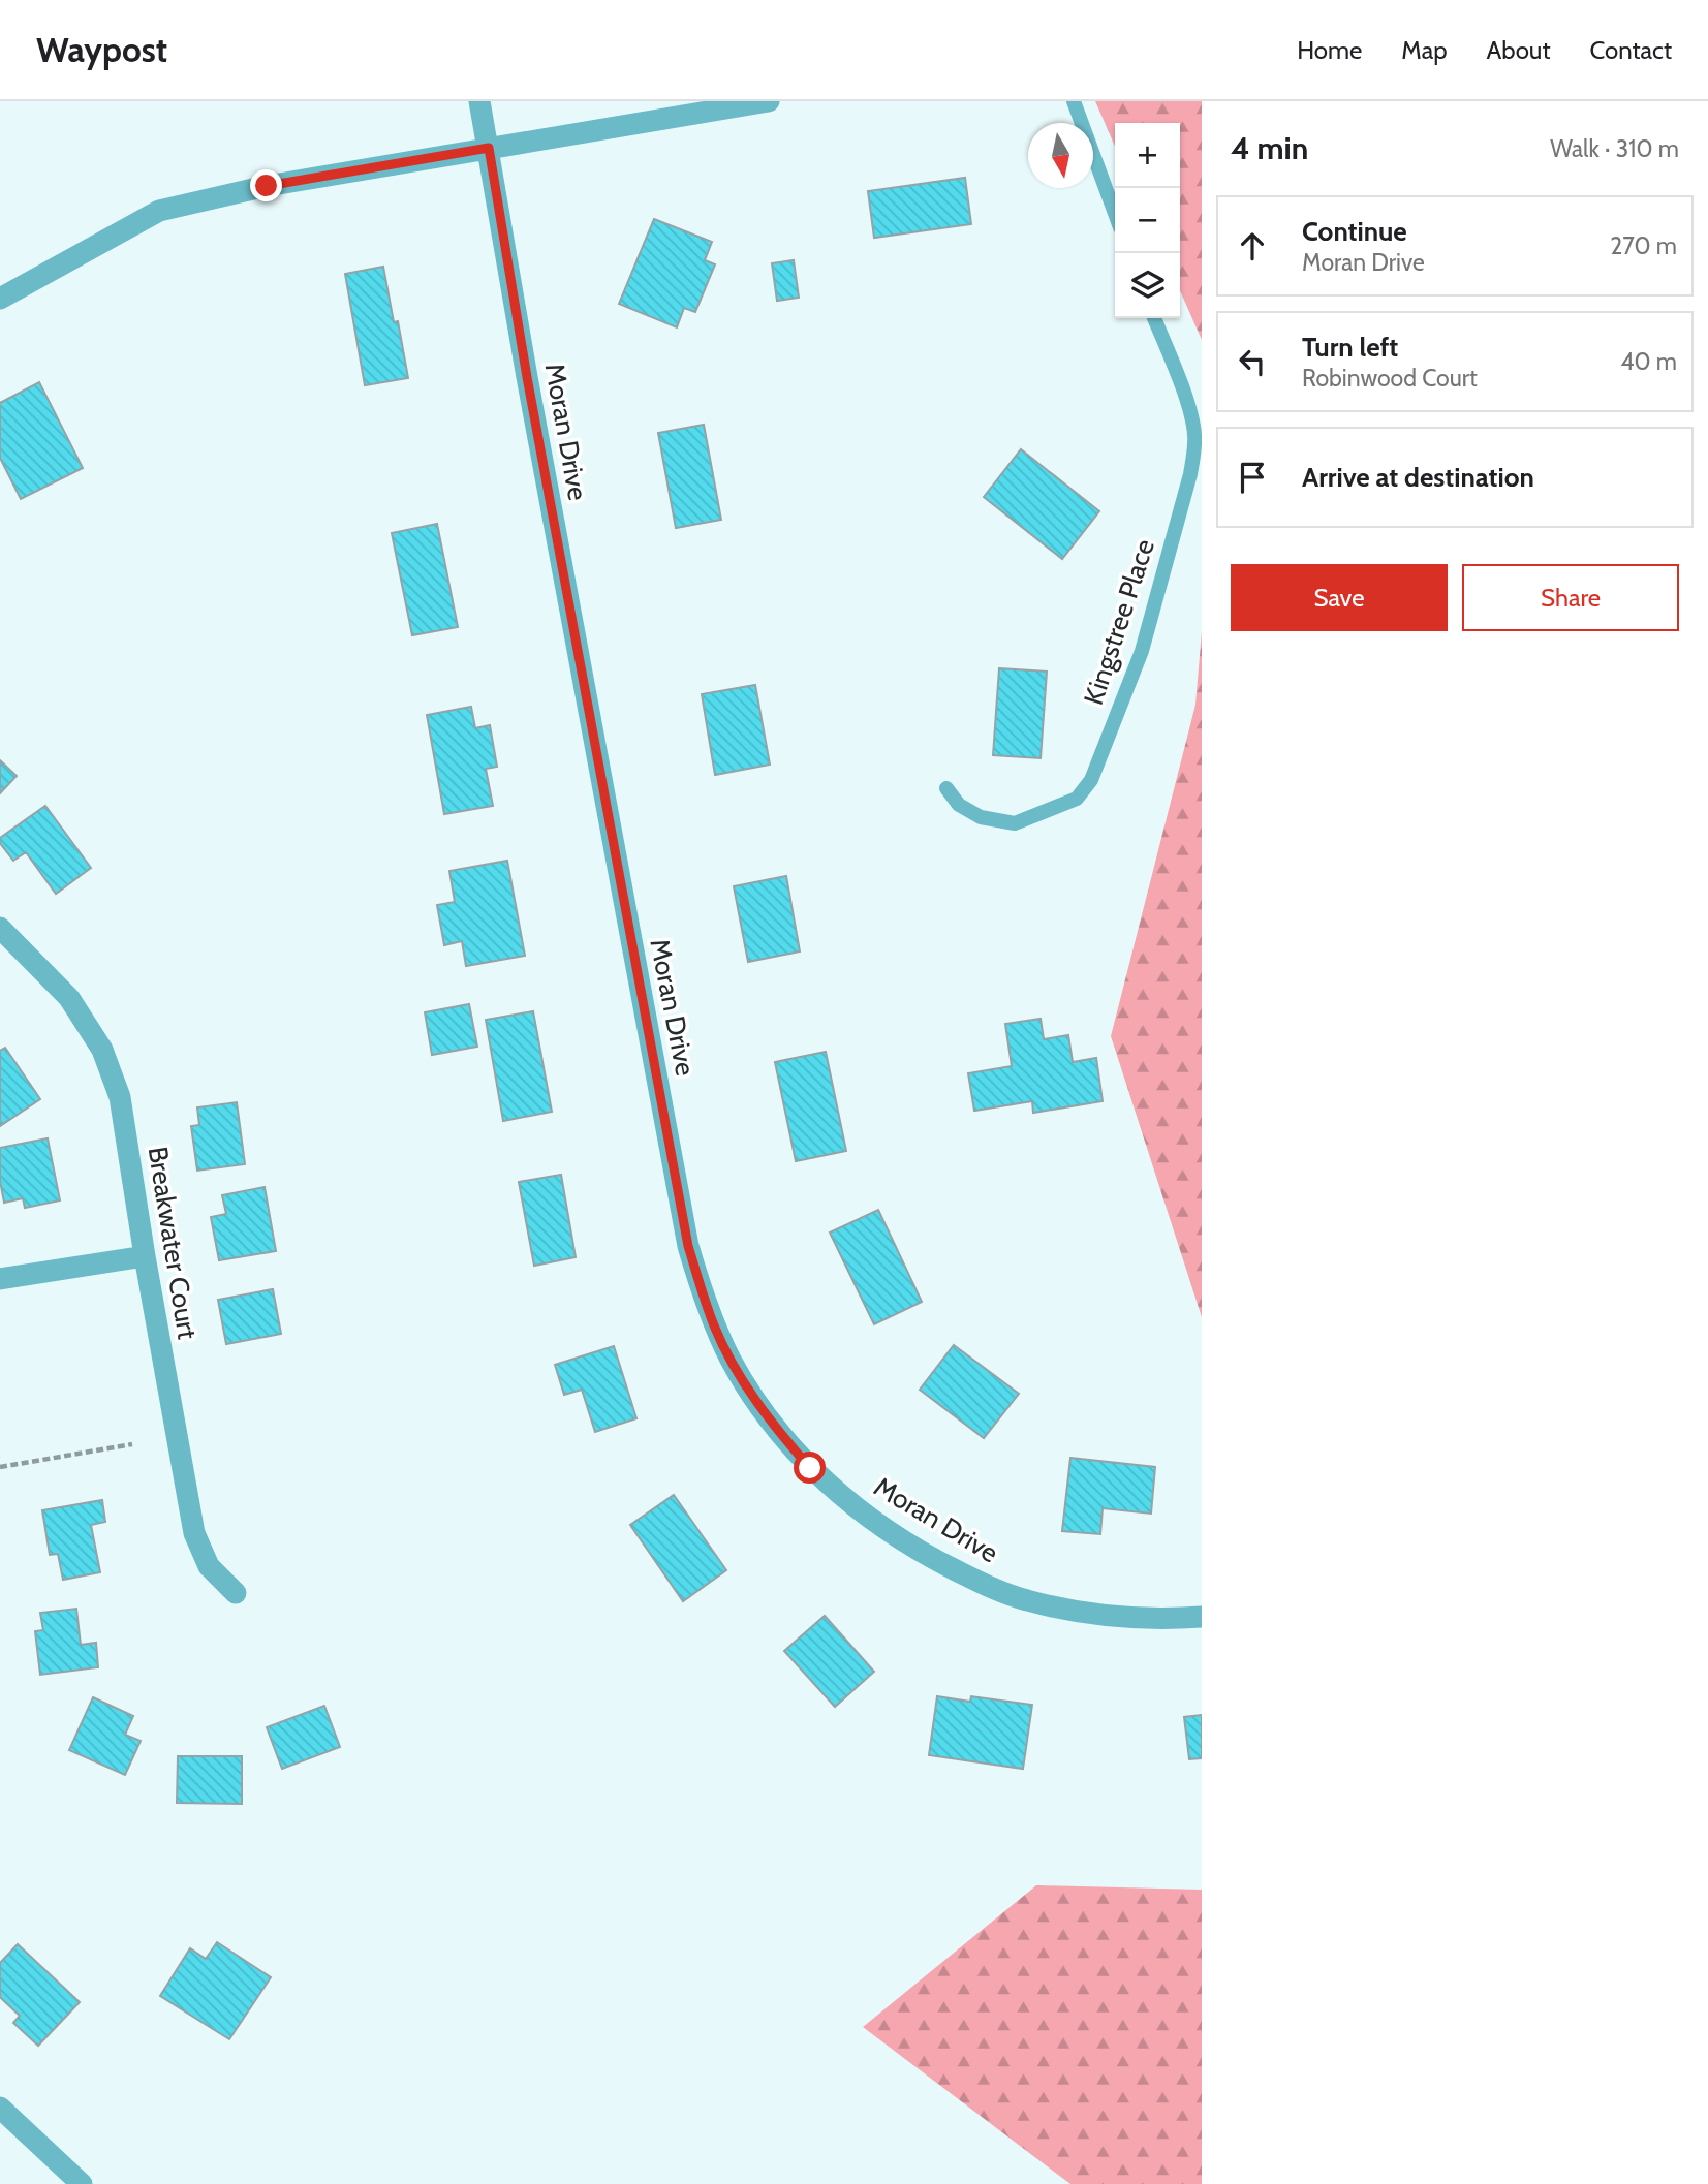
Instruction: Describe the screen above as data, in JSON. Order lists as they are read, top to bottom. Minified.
{"streets":{"street":["Moran Drive","Breakwater Court"],"lane":["Kingstree Place"]},"north":"bottom","page":{"header":"Waypost","nav":["Home","Map","About","Contact"],"heading":["4 min","Walk · 310 m"],"map_buttons":["+","−"],"list":[["Continue","Moran Drive","270 m"],["Turn left","Robinwood Court","40 m"],"Arrive at destination"],"buttons":["Save","Share"]}}
